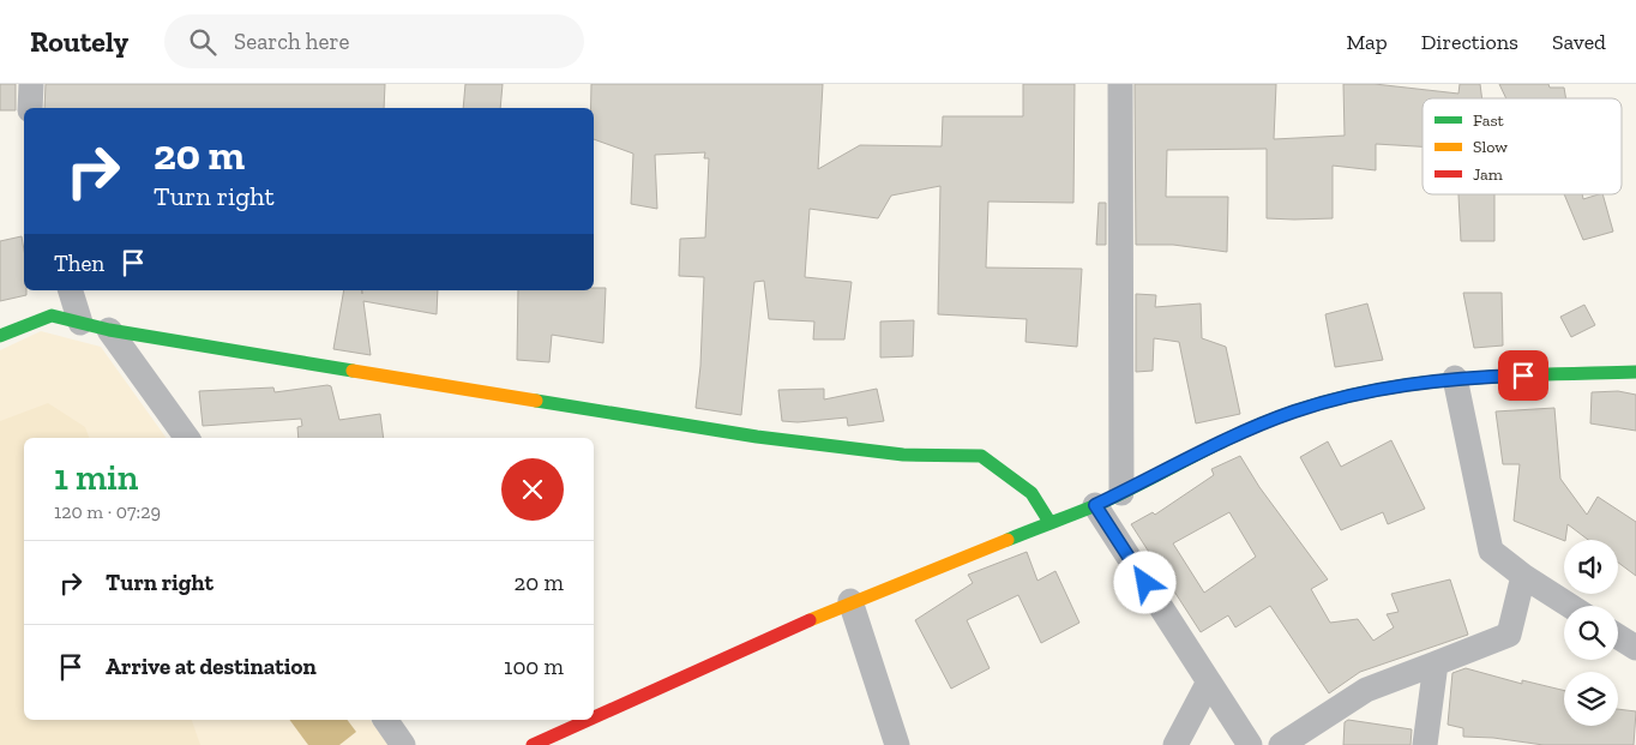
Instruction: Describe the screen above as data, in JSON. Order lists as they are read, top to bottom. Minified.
{"legend":["Fast","Slow","Jam"],"page":{"header":"Routely","search":"Search here","nav":["Map","Directions","Saved"],"turn":["20 m","Turn right"],"then":"Then","heading":["1 min","120 m · 07:29"],"list":[{"name":"Turn right","value":"20 m"},{"name":"Arrive at destination","value":"100 m"}]}}
